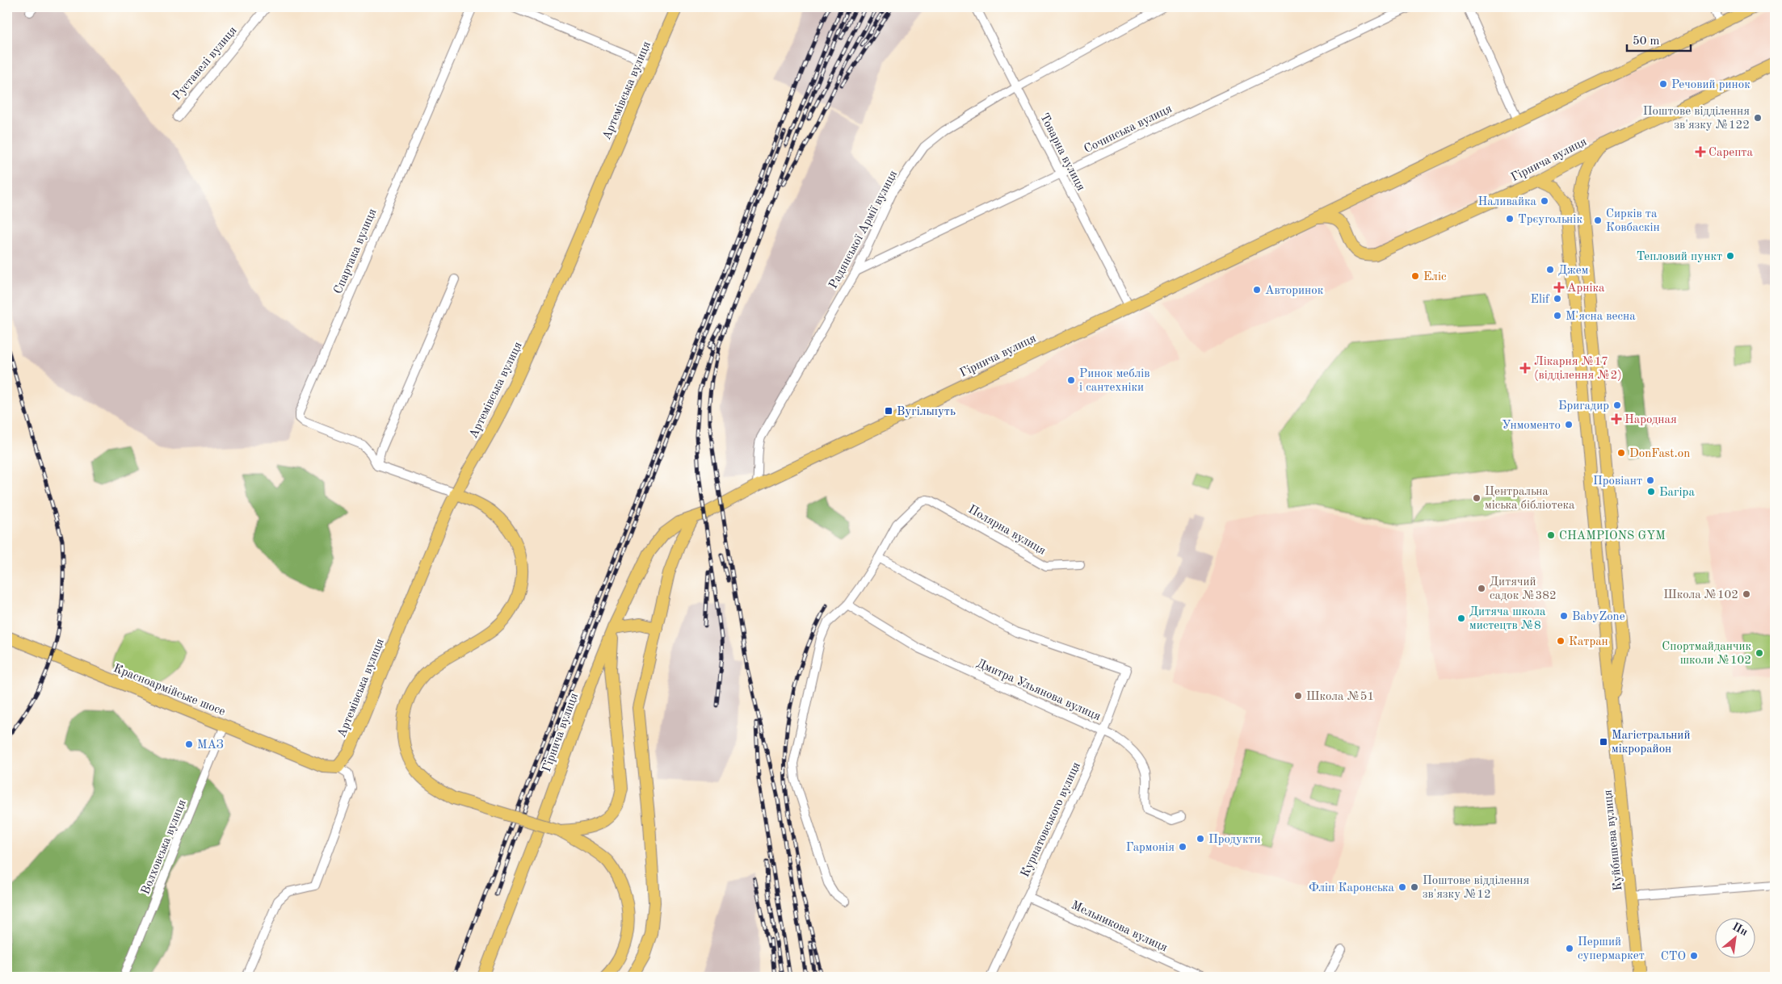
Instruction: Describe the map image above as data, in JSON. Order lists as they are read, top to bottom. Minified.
{"streets":{"main road":["Артемівська вулиця","Гірнича вулиця","Красноармійське шосе","Куйбишева вулиця"],"street":["Руставелі вулиця","Сочинська вулиця","Товарна вулиця","Радянської Армії вулиця","Спартака вулиця","Полярна вулиця","Дмитра Ульянова вулиця","Курнатовського вулиця","Волховська вулиця","Мельникова вулиця"]},"crossings":[["Артемівська вулиця","Красноармійське шосе"],["Сочинська вулиця","Товарна вулиця"],["Сочинська вулиця","Радянської Армії вулиця"],["Товарна вулиця","Гірнича вулиця"],["Товарна вулиця","Радянської Армії вулиця"],["Гірнича вулиця","Радянської Армії вулиця"],["Гірнича вулиця","Куйбишева вулиця"],["Полярна вулиця","Курнатовського вулиця"],["Красноармійське шосе","Волховська вулиця"],["Дмитра Ульянова вулиця","Курнатовського вулиця"],["Курнатовського вулиця","Мельникова вулиця"]],"places":{"other":["Речовий ринок","Поштове відділення зв'язку №122","Наливайка","Трєугольнік","Сирків та Ковбаскін","Тепловий пункт","Джем","Еліс","Авторинок","Elif","М'ясна весна","Ринок меблів і сантехніки","Бригадир","Унмоменто","DonFast.on","Провіант","Багіра","Центральна міська бібліотека","CHAMPIONS GYM","Дитячий садок №382","Школа №102","BabyZone","Дитяча школа мистецтв №8","Катран","Спортмайданчик школи №102","Школа №51","МАЗ","Продукти","Гармонія","Фліп Каронська","Поштове відділення зв'язку №12","Перший супермаркет","СТО"],"health":["Сарепта","Арніка","Лікарня №17 (відділення №2)","Народная"],"transit":["Вугільпуть","Магістральний мікрорайон"]},"scale_bar":"50 m","north":"top right"}
